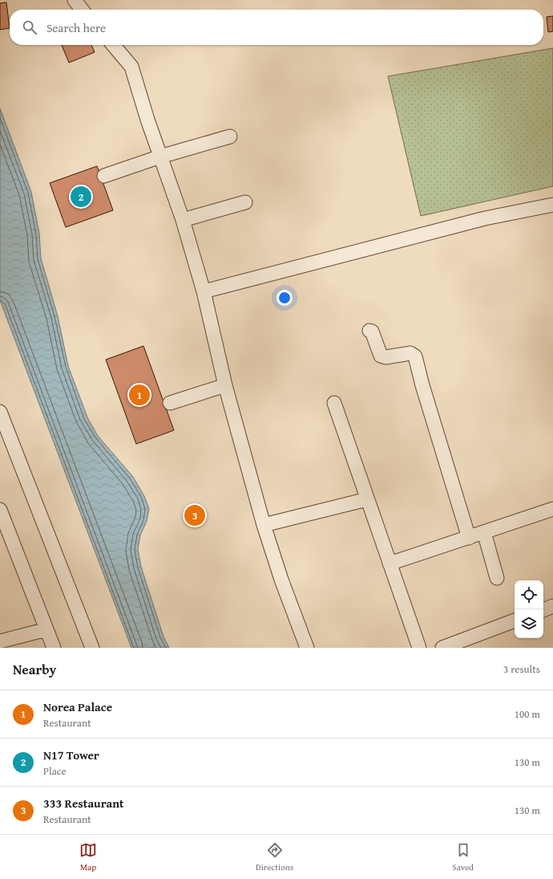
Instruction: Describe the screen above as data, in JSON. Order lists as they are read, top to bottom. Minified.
{"page":{"search":"Search here","pins":["2","1","3"],"heading":["Nearby","3 results"],"list":[{"mark":"1","name":"Norea Palace","note":"Restaurant","value":"100 m"},{"mark":"2","name":"N17 Tower","note":"Place","value":"130 m"},{"mark":"3","name":"333 Restaurant","note":"Restaurant","value":"130 m"}],"nav":["Map","Directions","Saved"]}}
